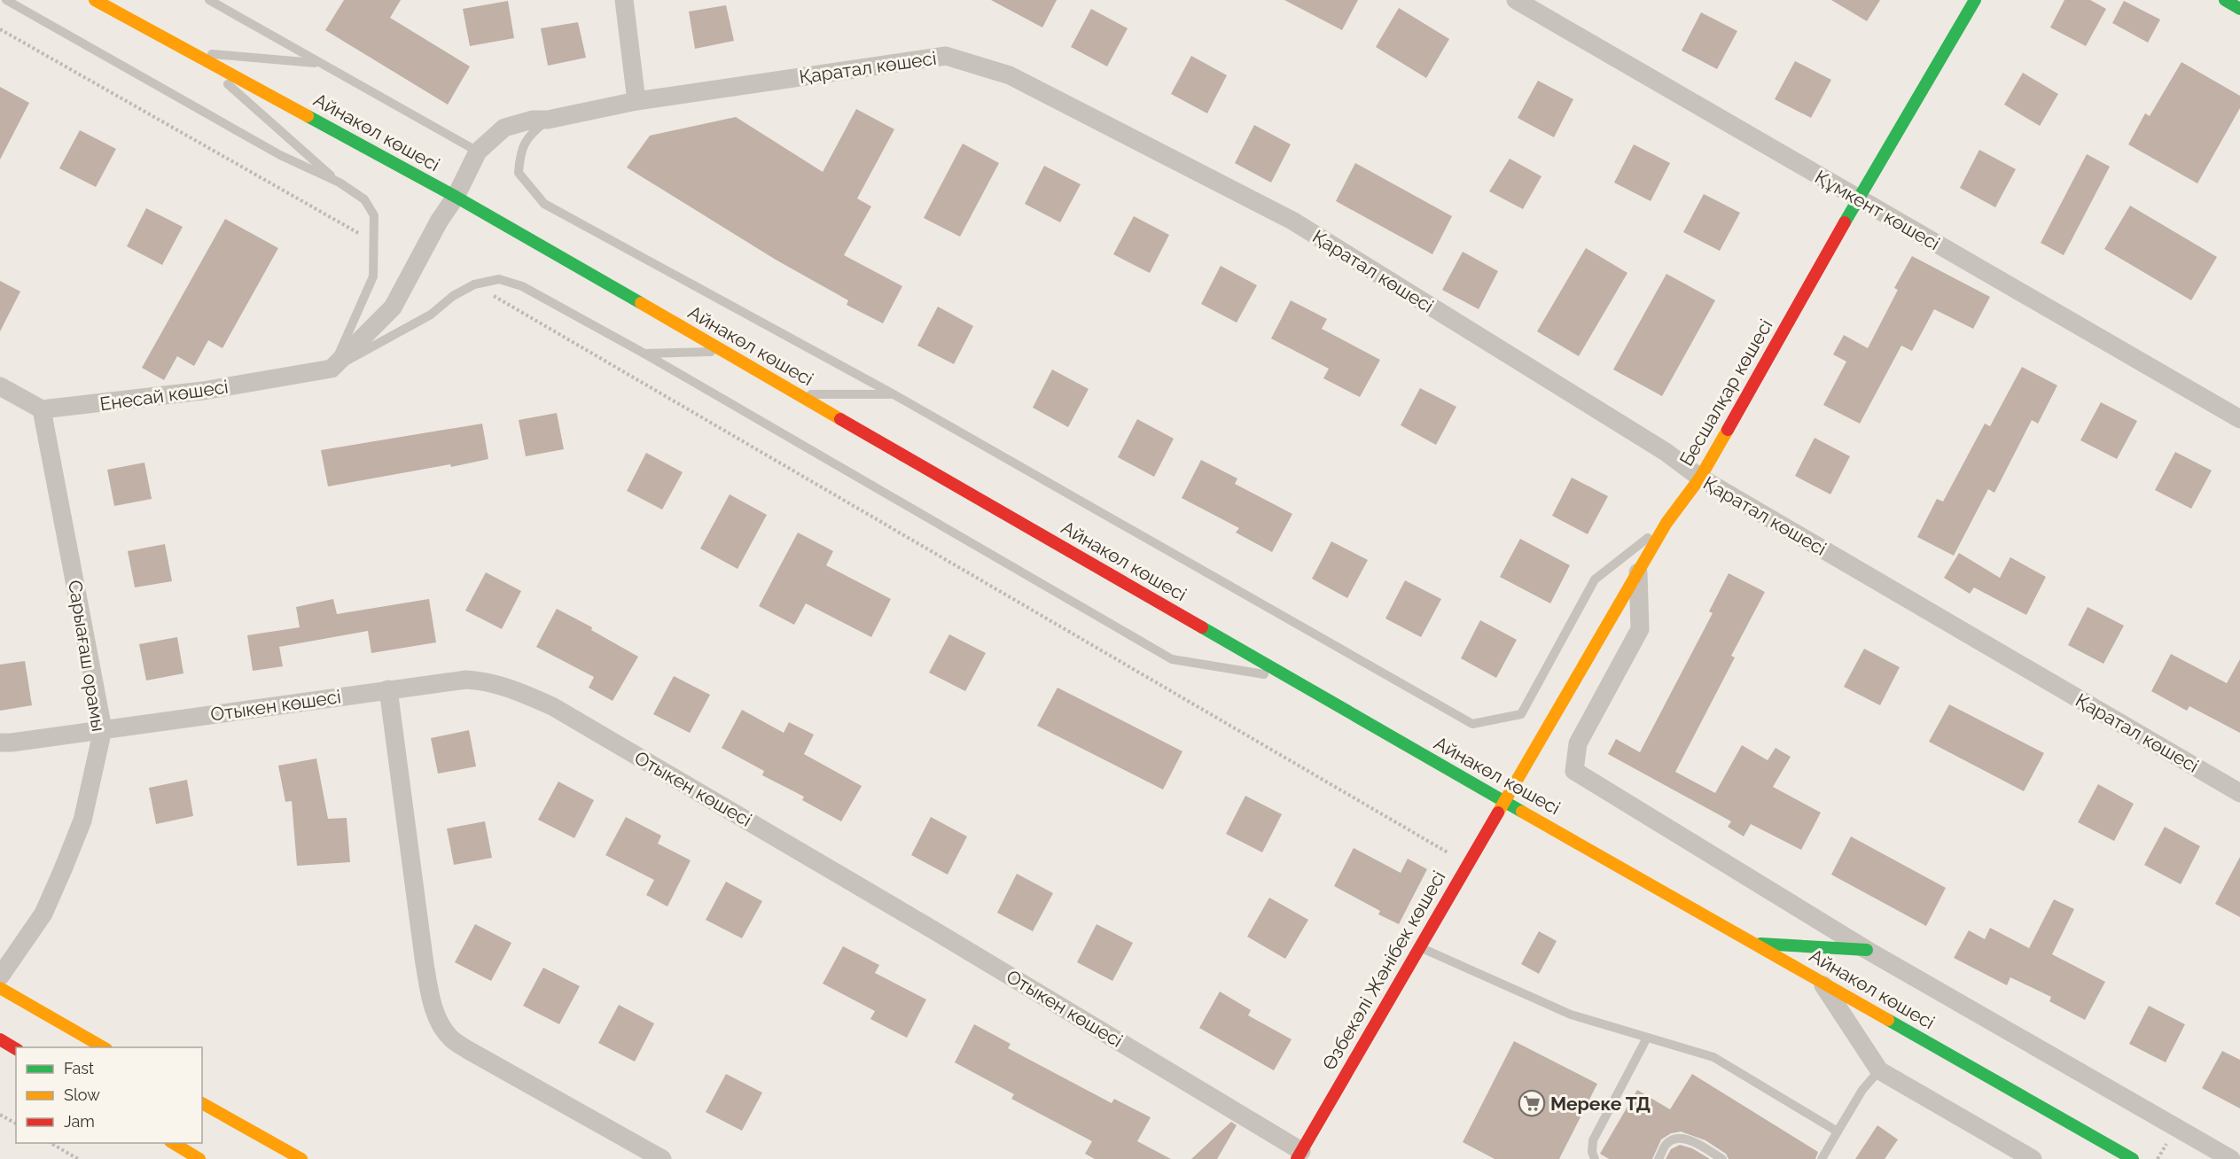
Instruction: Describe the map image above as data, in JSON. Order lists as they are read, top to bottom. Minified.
{"streets":{"main road":["Айнакөл көшесі","Бесшалқар көшесі","Өзбекәлі Жәнібек көшесі"],"street":["Қаратал көшесі","Құмкент көшесі","Енесай көшесі","Сарыағаш орамы","Отыкен көшесі"]},"crossings":[["Қаратал көшесі","Айнакөл көшесі"],["Қаратал көшесі","Бесшалқар көшесі"],["Қаратал көшесі","Енесай көшесі"],["Айнакөл көшесі","Бесшалқар көшесі"],["Айнакөл көшесі","Өзбекәлі Жәнібек көшесі"],["Құмкент көшесі","Бесшалқар көшесі"],["Бесшалқар көшесі","Өзбекәлі Жәнібек көшесі"],["Енесай көшесі","Сарыағаш орамы"],["Сарыағаш орамы","Отыкен көшесі"],["Отыкен көшесі","Өзбекәлі Жәнібек көшесі"]],"places":{"supermarket":["Мереке ТД"]},"legend":["Fast","Slow","Jam"]}
